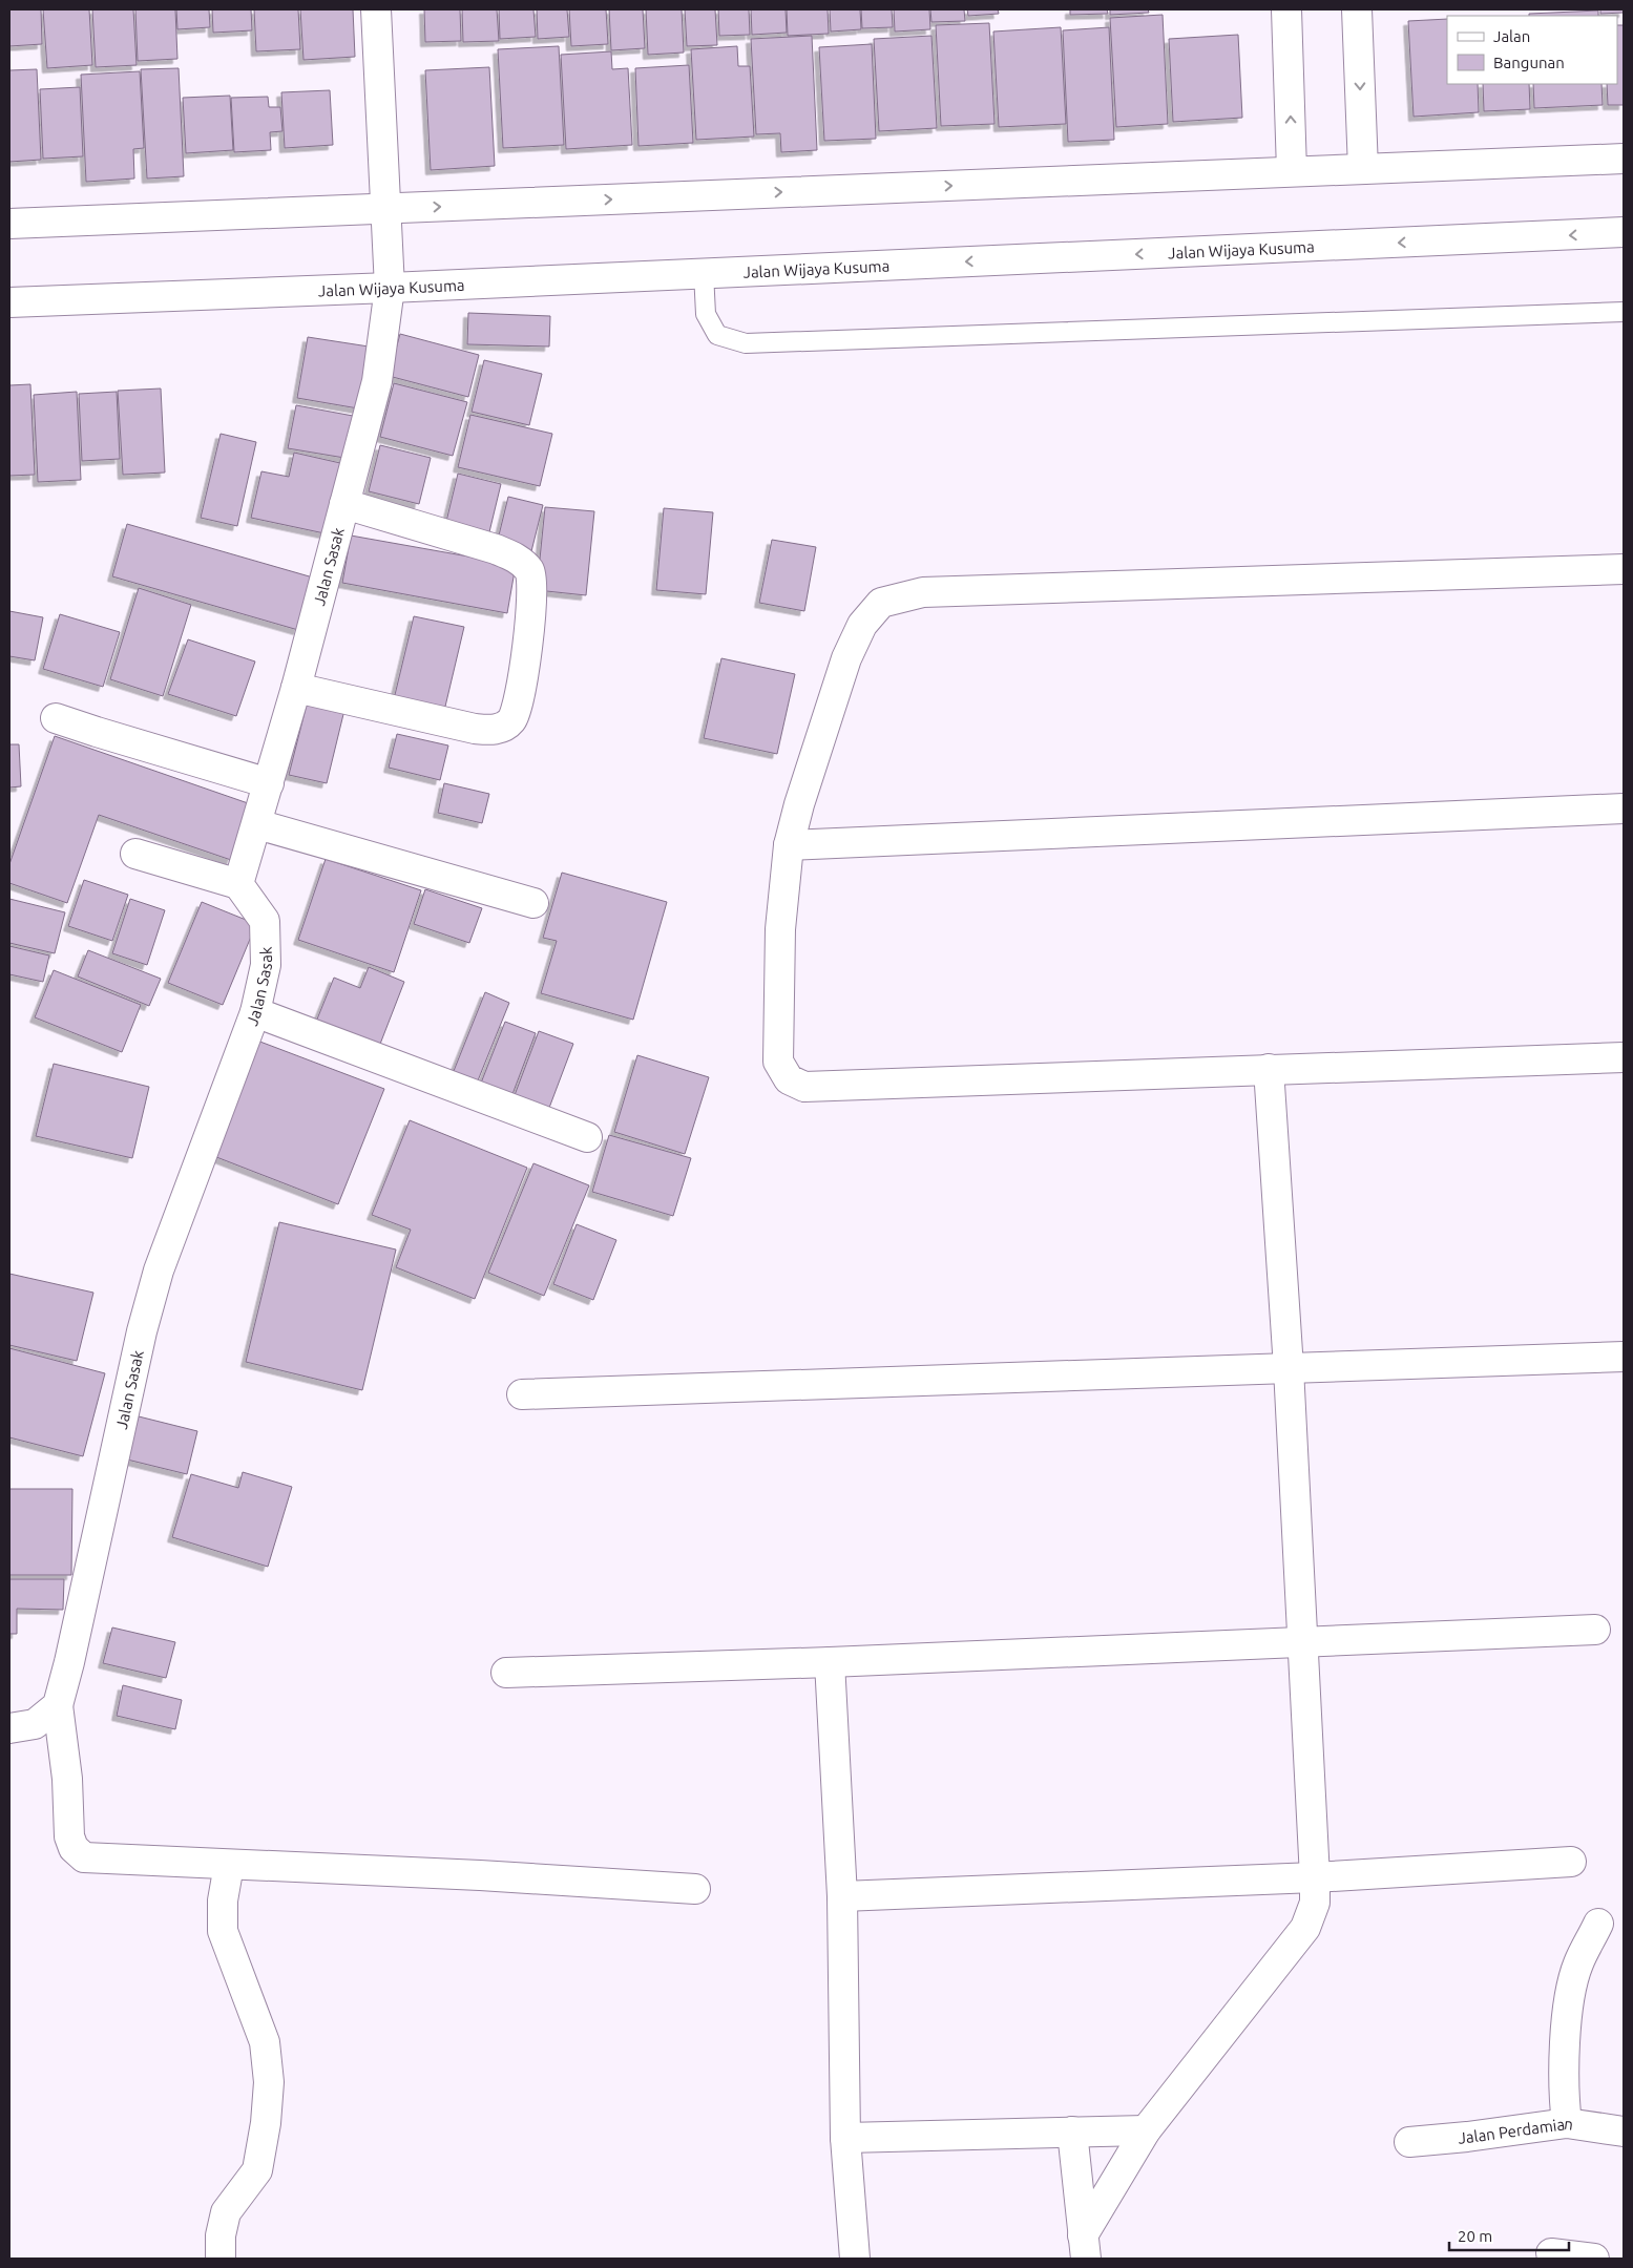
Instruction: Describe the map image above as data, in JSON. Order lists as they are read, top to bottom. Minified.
{"streets":{"street":["Jalan Wijaya Kusuma","Jalan Sasak","Jalan Perdamian"]},"crossings":[["Jalan Wijaya Kusuma","Jalan Sasak"]],"legend":["Jalan","Bangunan"],"scale_bar":"20 m"}
